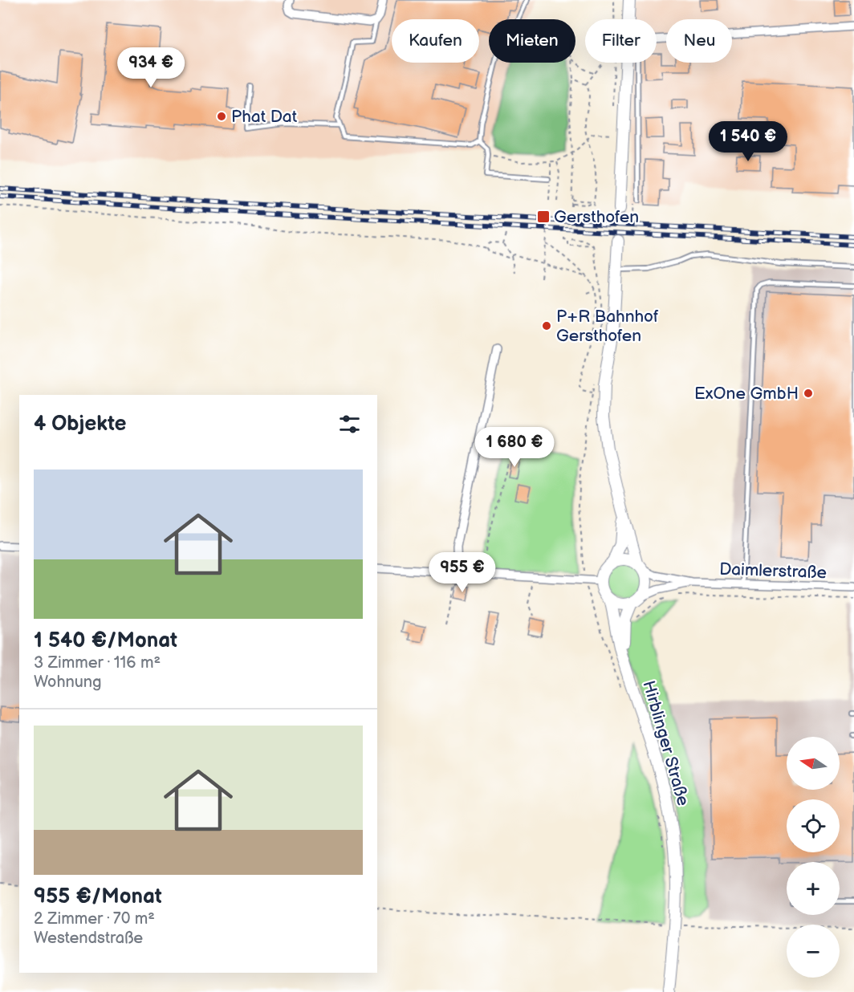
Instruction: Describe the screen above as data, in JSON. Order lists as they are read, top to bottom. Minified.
{"streets":{"main road":["Hirblinger Straße"],"street":["Daimlerstraße"]},"crossings":[["Daimlerstraße","Hirblinger Straße"]],"places":{"other":["Phat Dat","P+R Bahnhof Gersthofen","ExOne GmbH"],"transit":["Gersthofen"]},"north":"left","page":{"chip":["Kaufen","Mieten","Filter","Neu"],"price":["934 €","1 540 €","1 680 €","955 €"],"heading":"4 Objekte","list":[{"name":"1 540 €/Monat","note":"3 Zimmer · 116 m² · Wohnung"},{"name":"955 €/Monat","note":"2 Zimmer · 70 m² · Westendstraße"}],"map_buttons":["+","−"]}}
